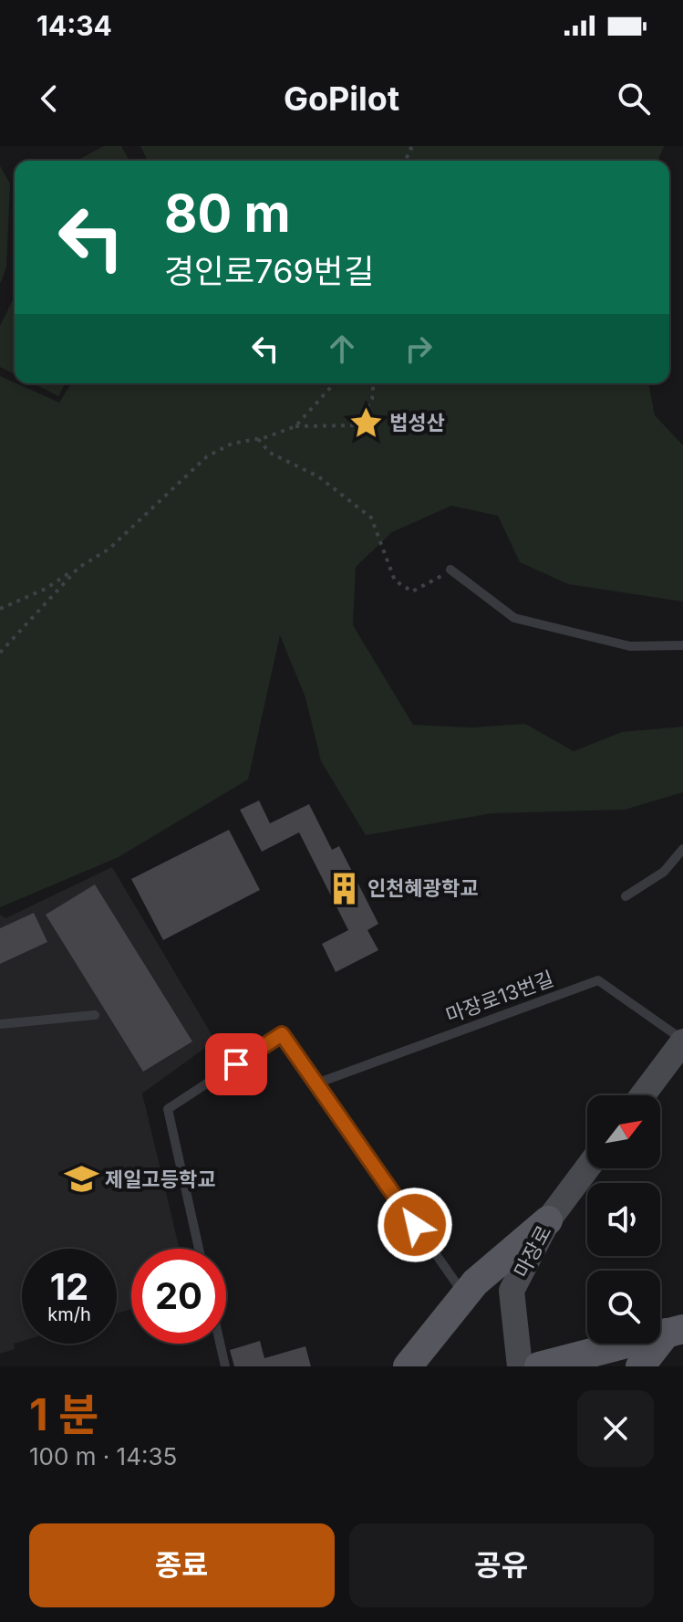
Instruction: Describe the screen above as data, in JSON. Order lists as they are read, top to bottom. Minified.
{"streets":{"main road":["마장로"],"lane":["마장로13번길"]},"places":{"place":["법성산"],"building":["인천혜광학교"],"school or university":["제일고등학교"]},"north":"top right","page":{"status":"14:34","header":"GoPilot","turn":["80 m","경인로769번길"],"speed":"12 km/h","limit":"20","heading":["1 분","100 m · 14:35"],"buttons":["종료","공유"]}}
